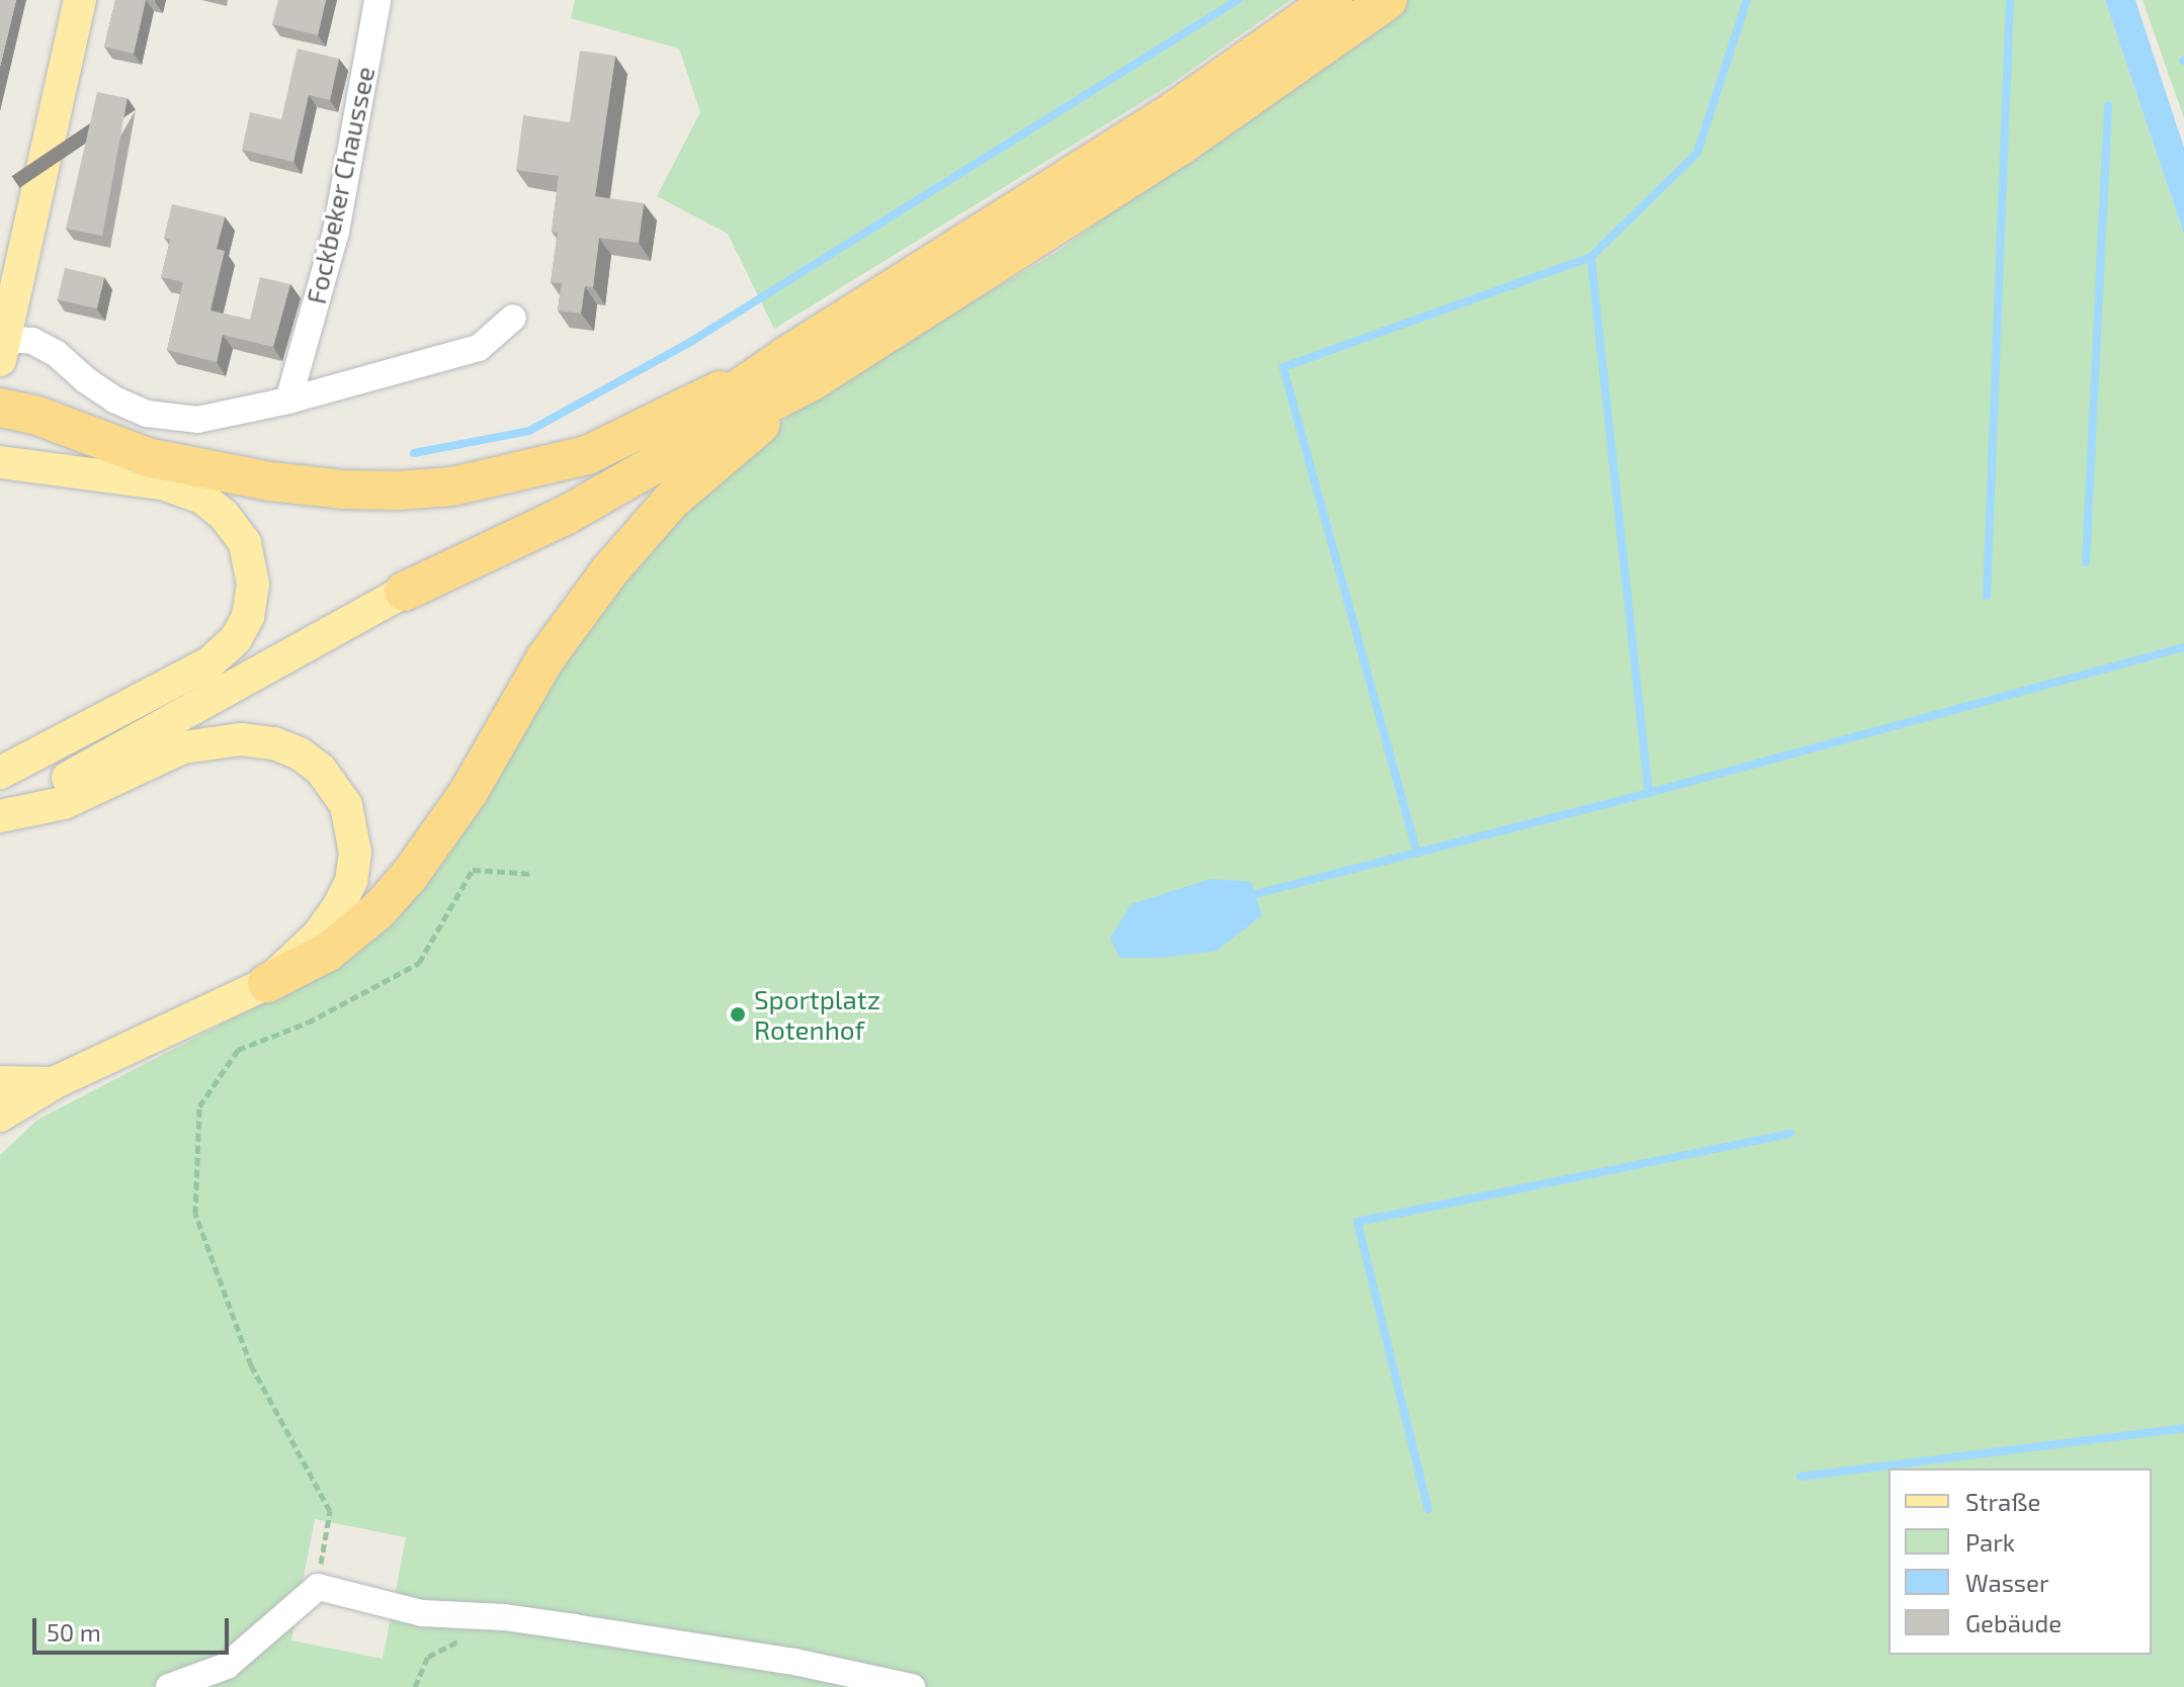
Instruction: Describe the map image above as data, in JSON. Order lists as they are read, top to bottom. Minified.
{"streets":{"street":["Fockbeker Chaussee"]},"places":["Sportplatz Rotenhof"],"legend":["Straße","Park","Wasser","Gebäude"],"scale_bar":"50 m"}
